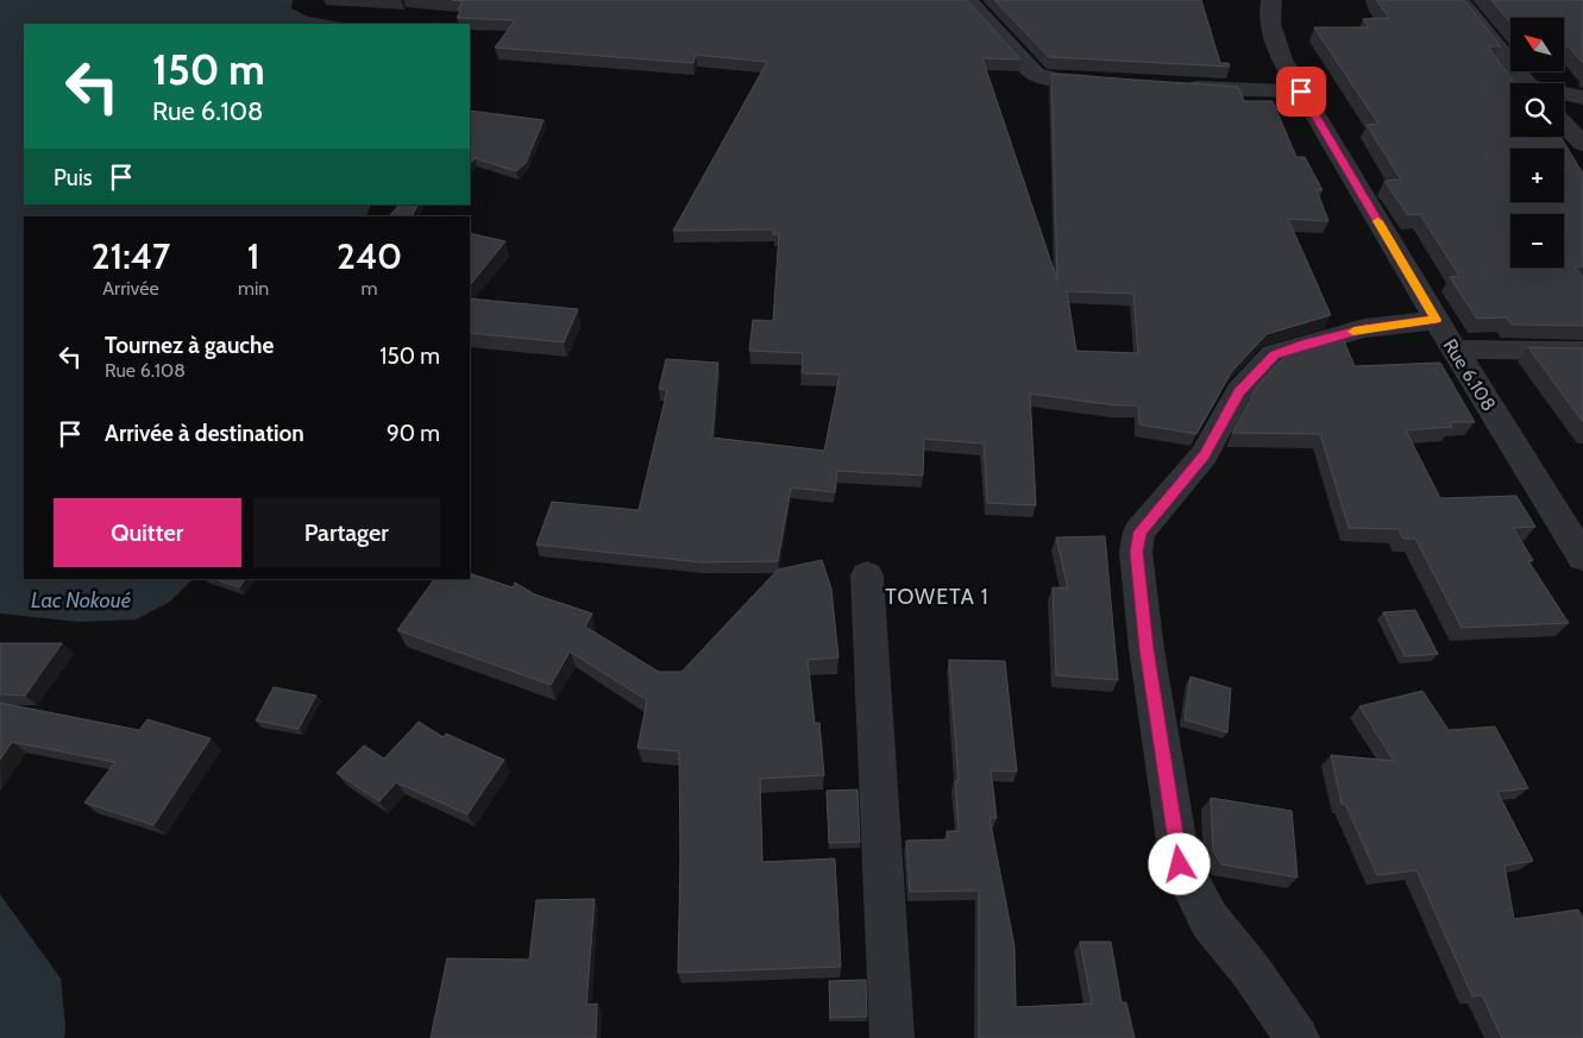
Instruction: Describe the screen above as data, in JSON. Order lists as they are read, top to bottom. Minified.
{"streets":{"street":["Rue 6.108"]},"districts":["TOWETA 1"],"water":["Lac Nokoué"],"north":"top left","page":{"map_buttons":["+","−"],"turn":["150 m","Rue 6.108"],"then":"Puis","eta":["21:47","Arrivée","1","min","240","m"],"list":[{"name":"Tournez à gauche","note":"Rue 6.108","value":"150 m"},{"name":"Arrivée à destination","value":"90 m"}],"buttons":["Quitter","Partager"]}}
